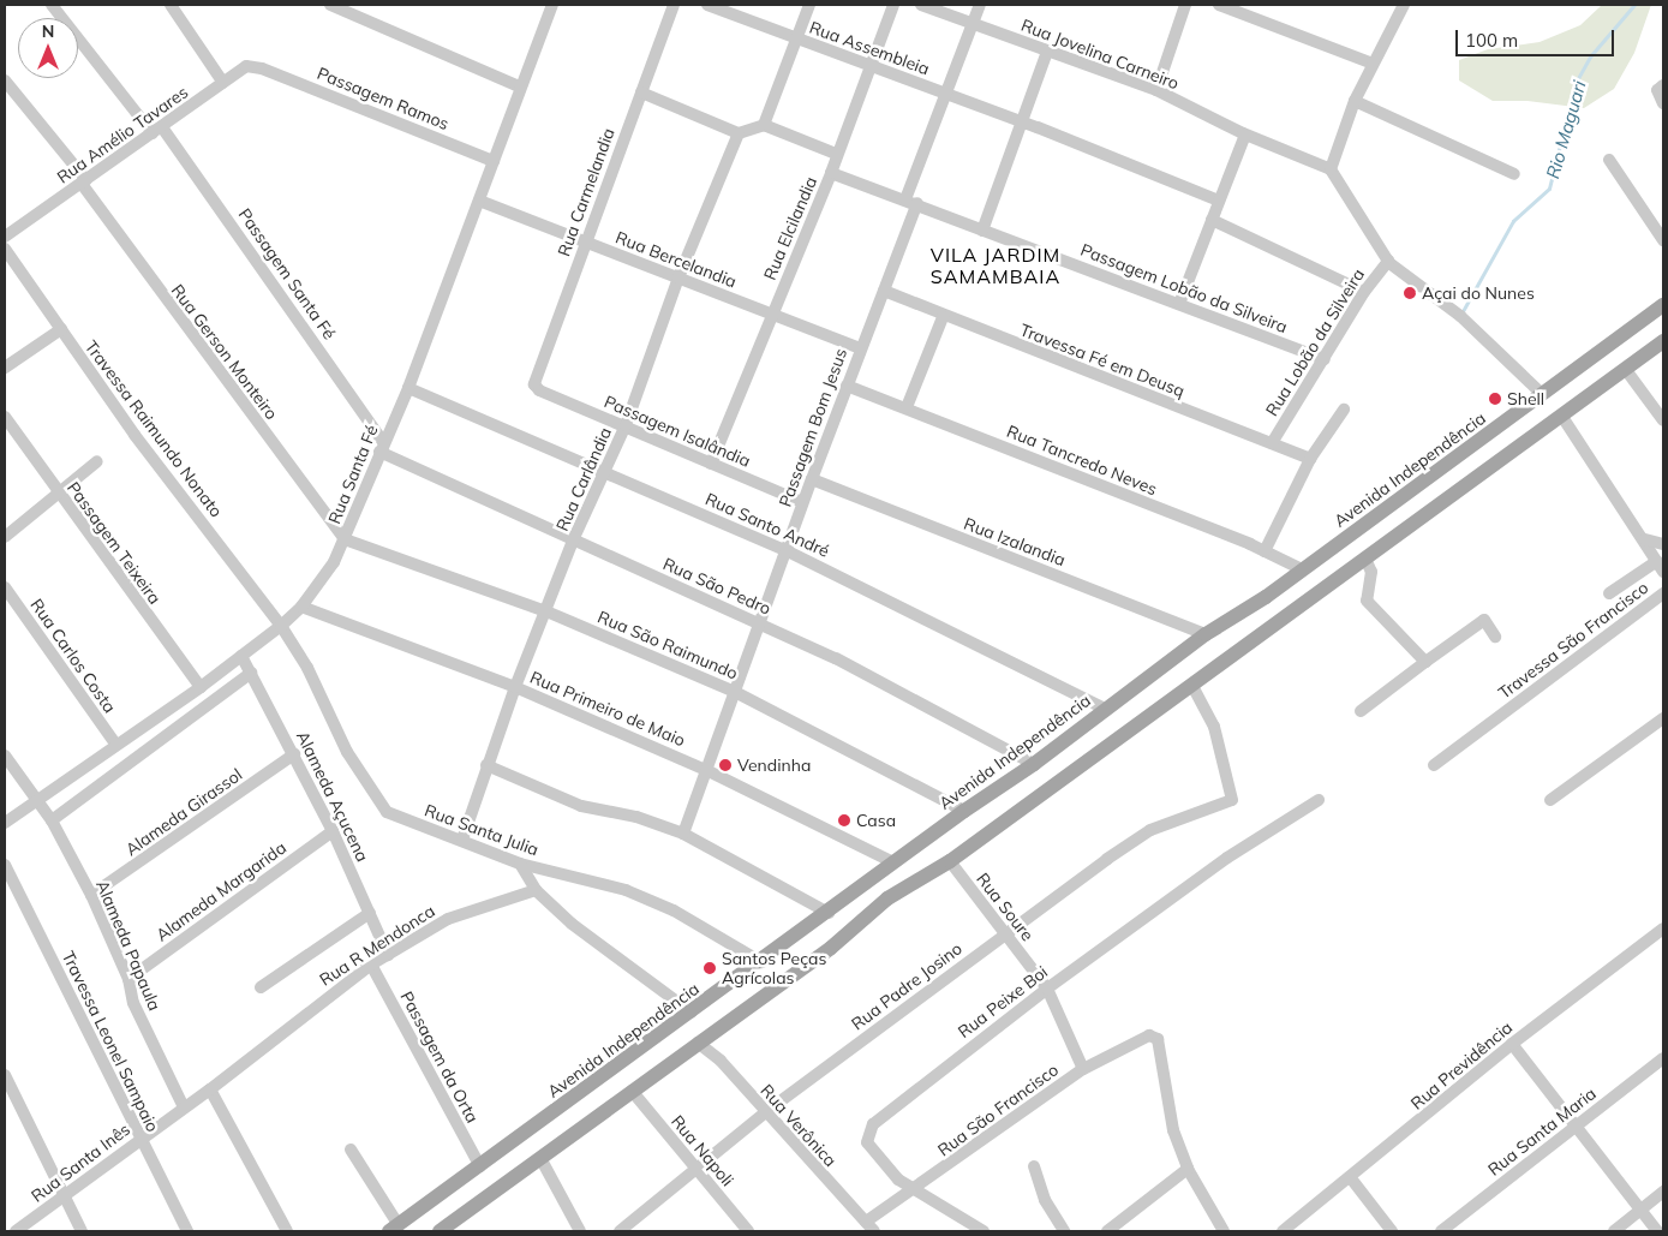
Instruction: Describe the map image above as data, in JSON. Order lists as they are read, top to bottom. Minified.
{"streets":{"main road":["Avenida Independência"],"street":["Rua Assembleia","Rua Jovelina Carneiro","Passagem Ramos","Rua Amélio Tavares","Rua Carmelandia","Rua Elcilandia","Rua Bercelandia","Passagem Santa Fé","Passagem Lobão da Silveira","Rua Lobão da Silveira","Rua Gerson Monteiro","Travessa Fé em Deusq","Passagem Bom Jesus","Travessa Raimundo Nonato","Passagem Isalândia","Rua Tancredo Neves","Rua Santa Fé","Rua Carlândia","Rua Santo André","Rua Izalandia","Passagem Teixeira","Rua São Pedro","Travessa São Francisco","Rua São Raimundo","Rua Carlos Costa","Rua Primeiro de Maio","Alameda Açucena","Alameda Girassol","Rua Santa Julia","Alameda Margarida","Rua Soure","Alameda Papaula","Rua R Mendonca","Rua Padre Josino","Rua Peixe Boi","Travessa Leonel Sampaio","Passagem da Orta","Rua Previdência","Rua São Francisco","Rua Verônica","Rua Santa Maria","Rua Napoli","Rua Santa Inês"]},"crossings":[["Rua Assembleia","Rua Elcilandia"],["Passagem Ramos","Rua Amélio Tavares"],["Passagem Ramos","Rua Santa Fé"],["Rua Amélio Tavares","Passagem Santa Fé"],["Rua Amélio Tavares","Rua Gerson Monteiro"],["Rua Carmelandia","Rua Bercelandia"],["Rua Carmelandia","Passagem Isalândia"],["Rua Elcilandia","Rua Bercelandia"],["Rua Elcilandia","Passagem Lobão da Silveira"],["Rua Elcilandia","Passagem Isalândia"],["Rua Bercelandia","Passagem Bom Jesus"],["Rua Bercelandia","Rua Santa Fé"],["Rua Bercelandia","Rua Carlândia"],["Passagem Santa Fé","Rua Santa Fé"],["Passagem Santa Fé","Rua São Pedro"],["Passagem Lobão da Silveira","Rua Lobão da Silveira"],["Passagem Lobão da Silveira","Passagem Bom Jesus"],["Rua Lobão da Silveira","Travessa Fé em Deusq"],["Rua Gerson Monteiro","Rua Santa Fé"],["Rua Gerson Monteiro","Rua São Raimundo"],["Travessa Fé em Deusq","Passagem Bom Jesus"],["Passagem Bom Jesus","Passagem Isalândia"],["Passagem Bom Jesus","Rua Tancredo Neves"],["Passagem Bom Jesus","Rua Santo André"],["Passagem Bom Jesus","Rua Izalandia"],["Passagem Bom Jesus","Rua São Pedro"],["Passagem Bom Jesus","Rua São Raimundo"],["Passagem Bom Jesus","Rua Primeiro de Maio"],["Travessa Raimundo Nonato","Rua Santa Fé"],["Travessa Raimundo Nonato","Rua Santa Julia"],["Passagem Isalândia","Rua Carlândia"],["Rua Tancredo Neves","Avenida Independência"],["Avenida Independência","Rua Santo André"],["Avenida Independência","Rua Izalandia"],["Avenida Independência","Rua São Pedro"],["Avenida Independência","Rua São Raimundo"],["Avenida Independência","Rua Primeiro de Maio"],["Avenida Independência","Rua Santa Julia"],["Avenida Independência","Passagem da Orta"],["Rua Santa Fé","Rua Santo André"],["Rua Santa Fé","Passagem Teixeira"],["Rua Santa Fé","Rua São Pedro"],["Rua Santa Fé","Rua São Raimundo"],["Rua Santa Fé","Rua Carlos Costa"],["Rua Santa Fé","Rua Primeiro de Maio"],["Rua Santa Fé","Alameda Açucena"],["Rua Santa Fé","Rua Santa Julia"],["Rua Santa Fé","Alameda Papaula"],["Rua Carlândia","Rua Santo André"],["Rua Carlândia","Rua São Pedro"],["Rua Carlândia","Rua São Raimundo"],["Rua Carlândia","Rua Primeiro de Maio"],["Rua Carlândia","Rua Santa Julia"],["Alameda Açucena","Alameda Girassol"],["Alameda Açucena","Alameda Margarida"],["Alameda Açucena","Rua R Mendonca"],["Alameda Girassol","Alameda Papaula"],["Alameda Margarida","Alameda Papaula"],["Rua Soure","Rua Padre Josino"],["Rua Soure","Rua Peixe Boi"],["Rua Soure","Rua São Francisco"],["Alameda Papaula","Rua Santa Inês"],["Rua R Mendonca","Passagem da Orta"],["Rua R Mendonca","Rua Santa Inês"],["Rua Padre Josino","Rua Verônica"],["Rua Padre Josino","Rua Napoli"],["Rua Peixe Boi","Rua São Francisco"],["Travessa Leonel Sampaio","Rua Santa Inês"],["Rua São Francisco","Rua Verônica"]],"districts":["VILA JARDIM SAMAMBAIA"],"water":["Rio Maguari"],"places":["Açai do Nunes","Shell","Vendinha","Casa","Santos Peças Agrícolas"],"scale_bar":"100 m","north":"top"}
